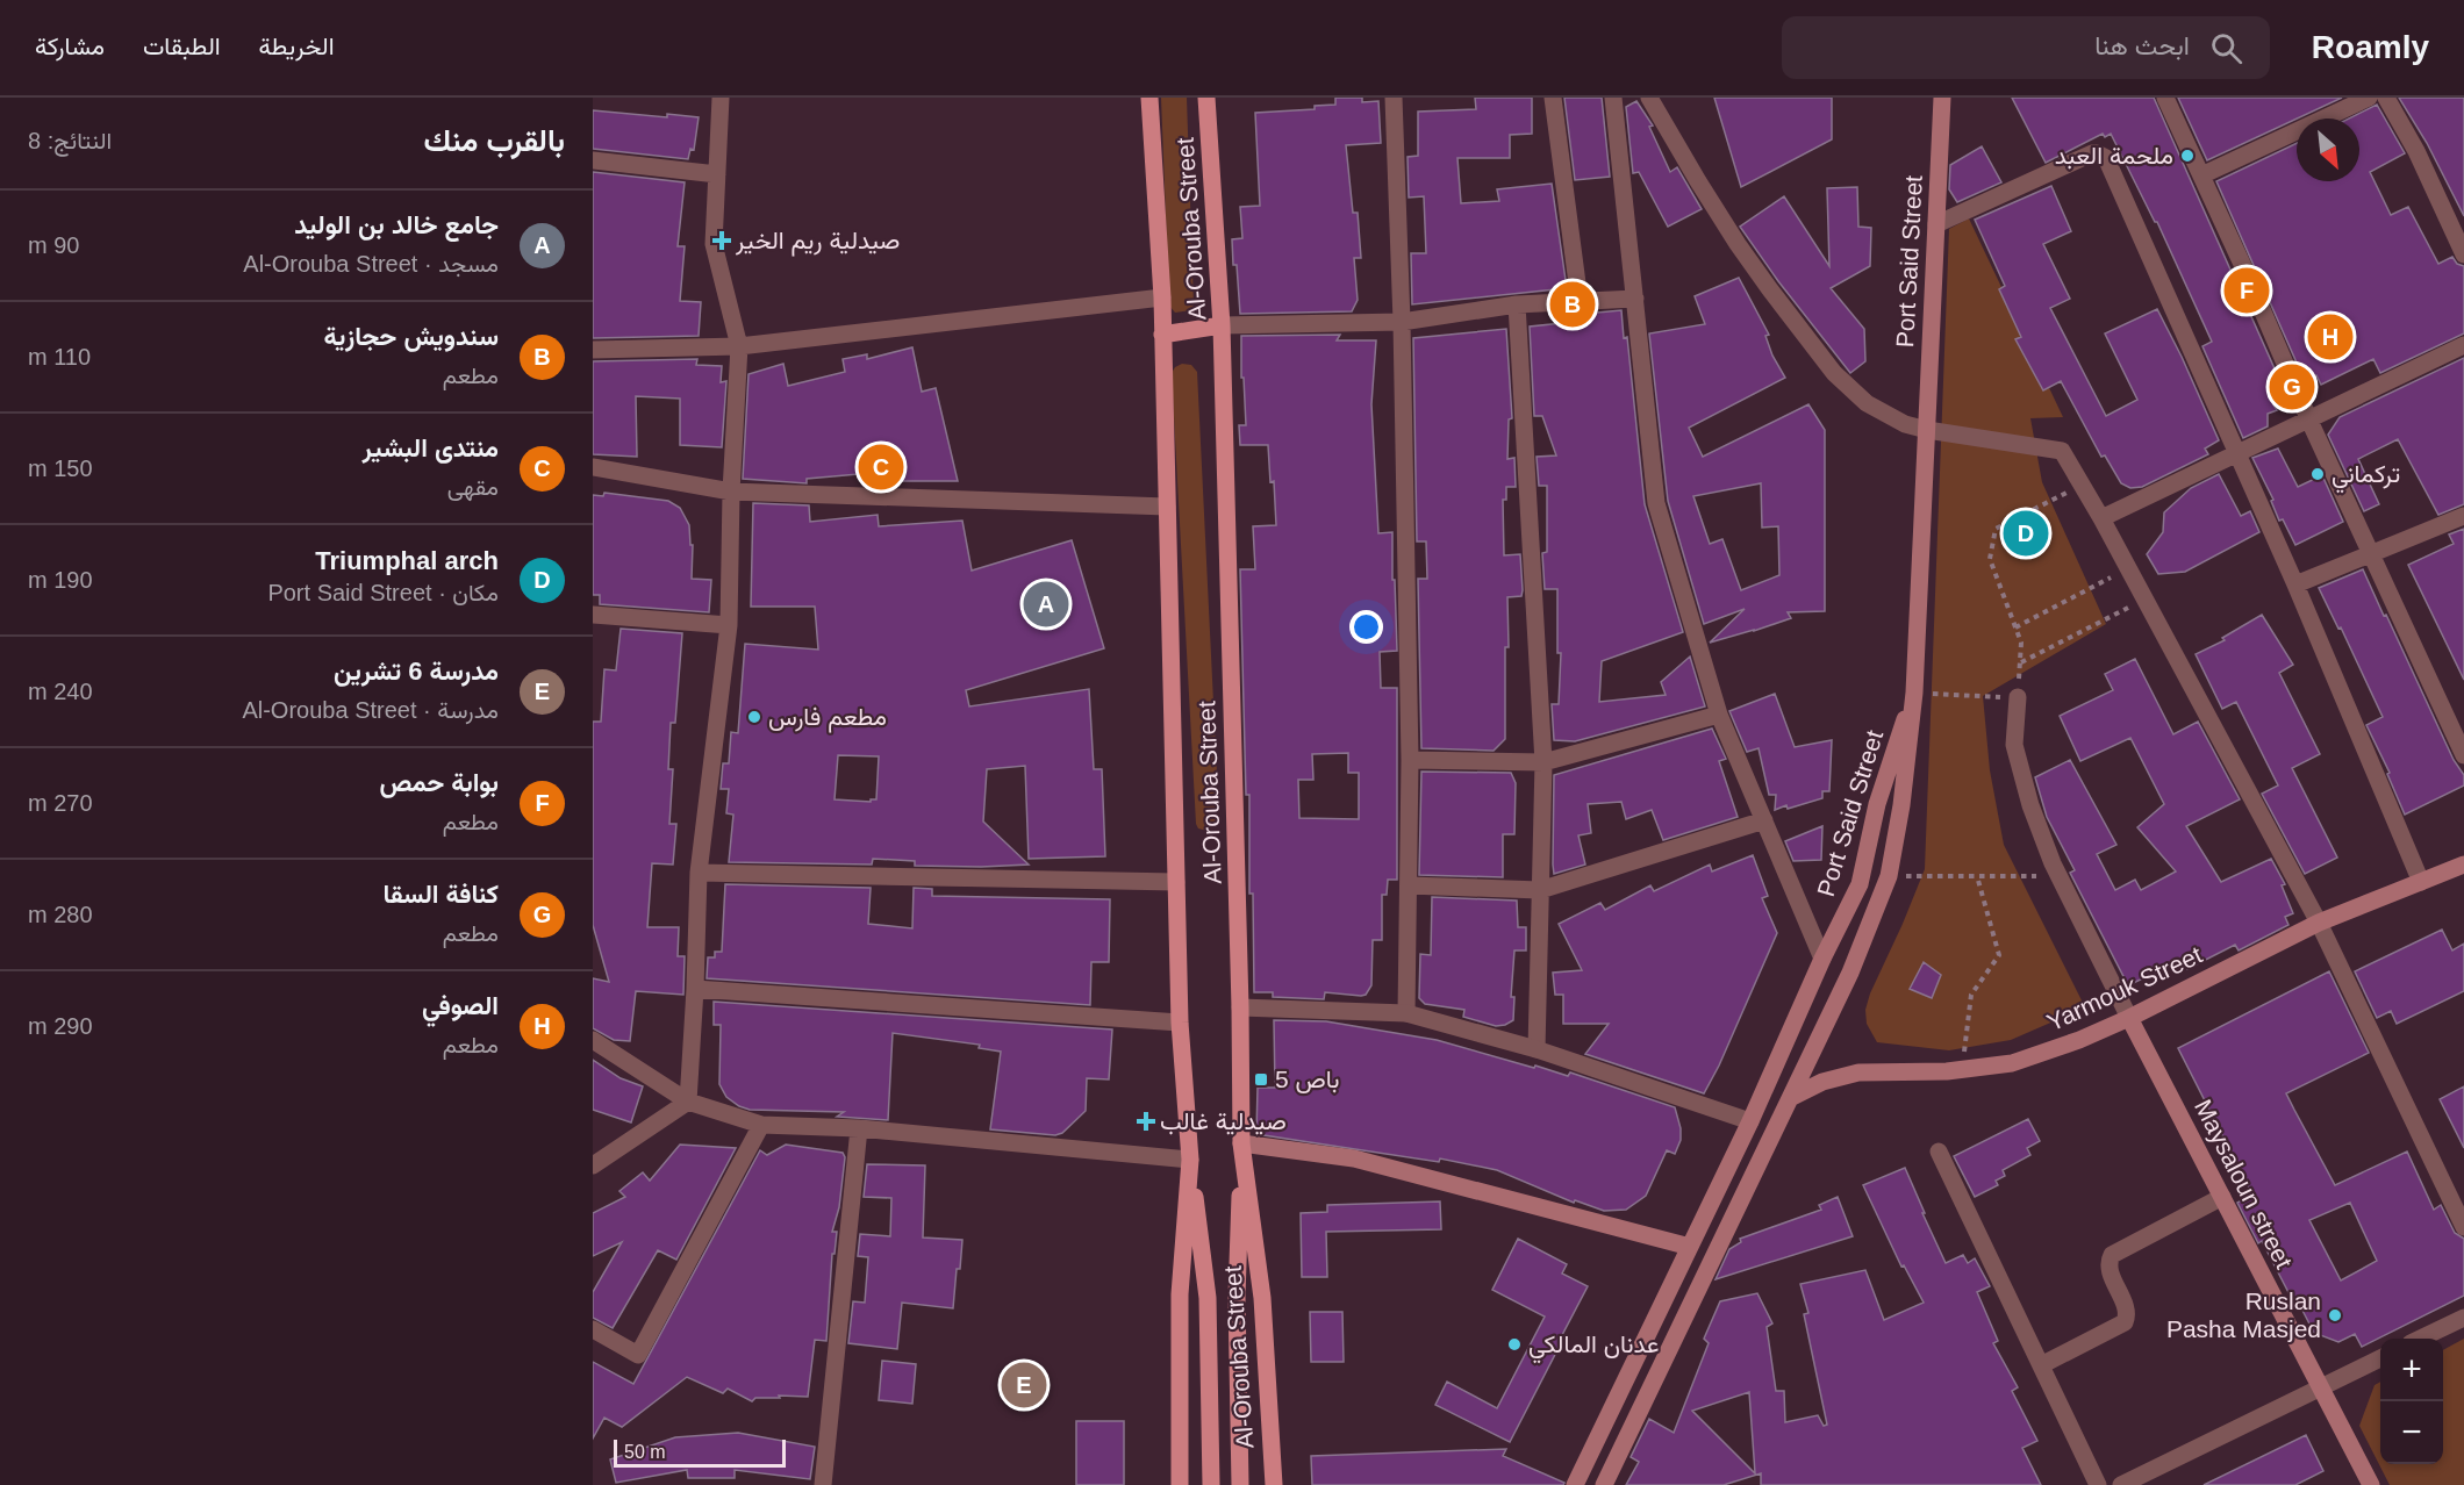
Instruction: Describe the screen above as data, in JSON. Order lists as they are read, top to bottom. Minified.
{"streets":{"main road":["Al-Orouba Street","Port Said Street","Yarmouk Street","Maysaloun street"]},"crossings":[["Yarmouk Street","Maysaloun street"]],"places":{"other":["ملحمة العبد","تركماني","مطعم فارس","Ruslan Pasha Masjed","عدنان المالكي"],"health":["صيدلية ريم الخير","صيدلية غالب"],"transit":["باص 5"]},"scale_bar":"50 m","north":"bottom right","page":{"header":"Roamly","search":"ابحث هنا","nav":["الخريطة","الطبقات","مشاركة"],"heading":["بالقرب منك","النتائج: 8"],"list":[{"mark":"A","name":"جامع خالد بن الوليد","note":"مسجد · Al-Orouba Street","value":"90 m"},{"mark":"B","name":"سندويش حجازية","note":"مطعم","value":"110 m"},{"mark":"C","name":"منتدى البشير","note":"مقهى","value":"150 m"},{"mark":"D","name":"Triumphal arch","note":"مكان · Port Said Street","value":"190 m"},{"mark":"E","name":"مدرسة 6 تشرين","note":"مدرسة · Al-Orouba Street","value":"240 m"},{"mark":"F","name":"بوابة حمص","note":"مطعم","value":"270 m"},{"mark":"G","name":"كنافة السقا","note":"مطعم","value":"280 m"},{"mark":"H","name":"الصوفي","note":"مطعم","value":"290 m"}],"pins":["F","B","H","G","C","D","A","E"],"map_buttons":["+","−"],"scale":"50 m"}}
